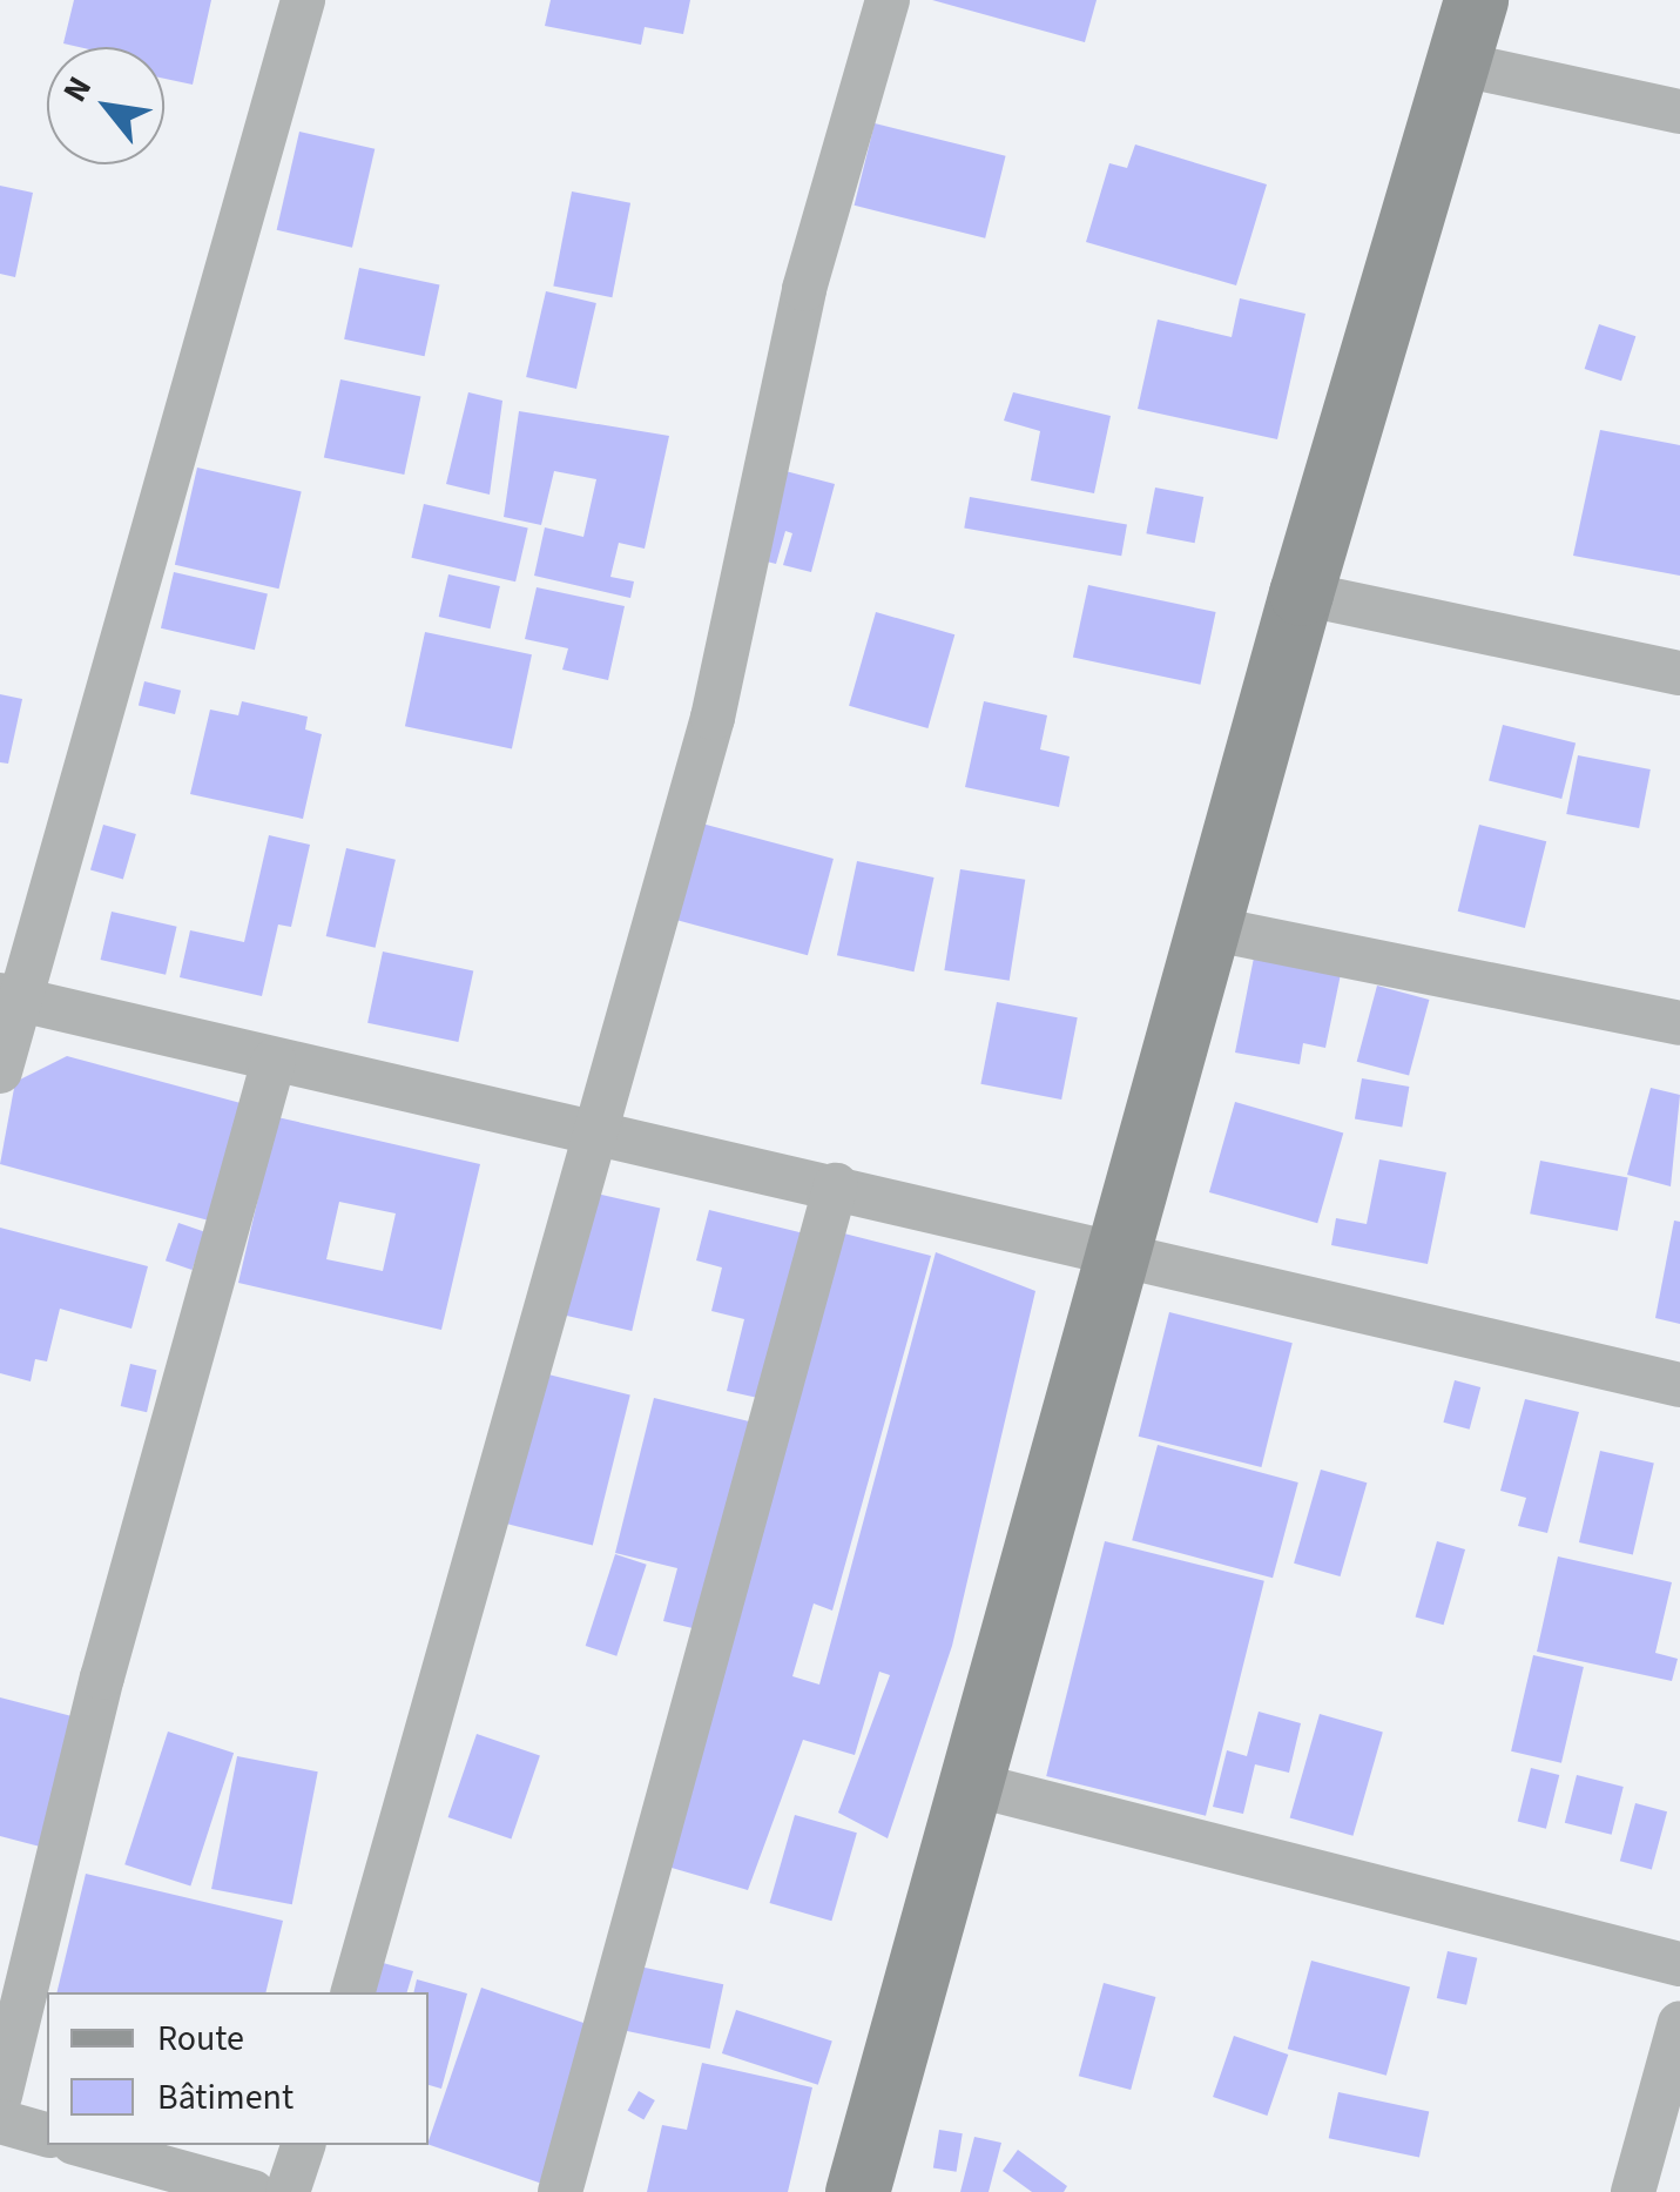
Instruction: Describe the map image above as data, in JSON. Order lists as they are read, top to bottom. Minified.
{"legend":["Route","Bâtiment"],"north":"top left"}
